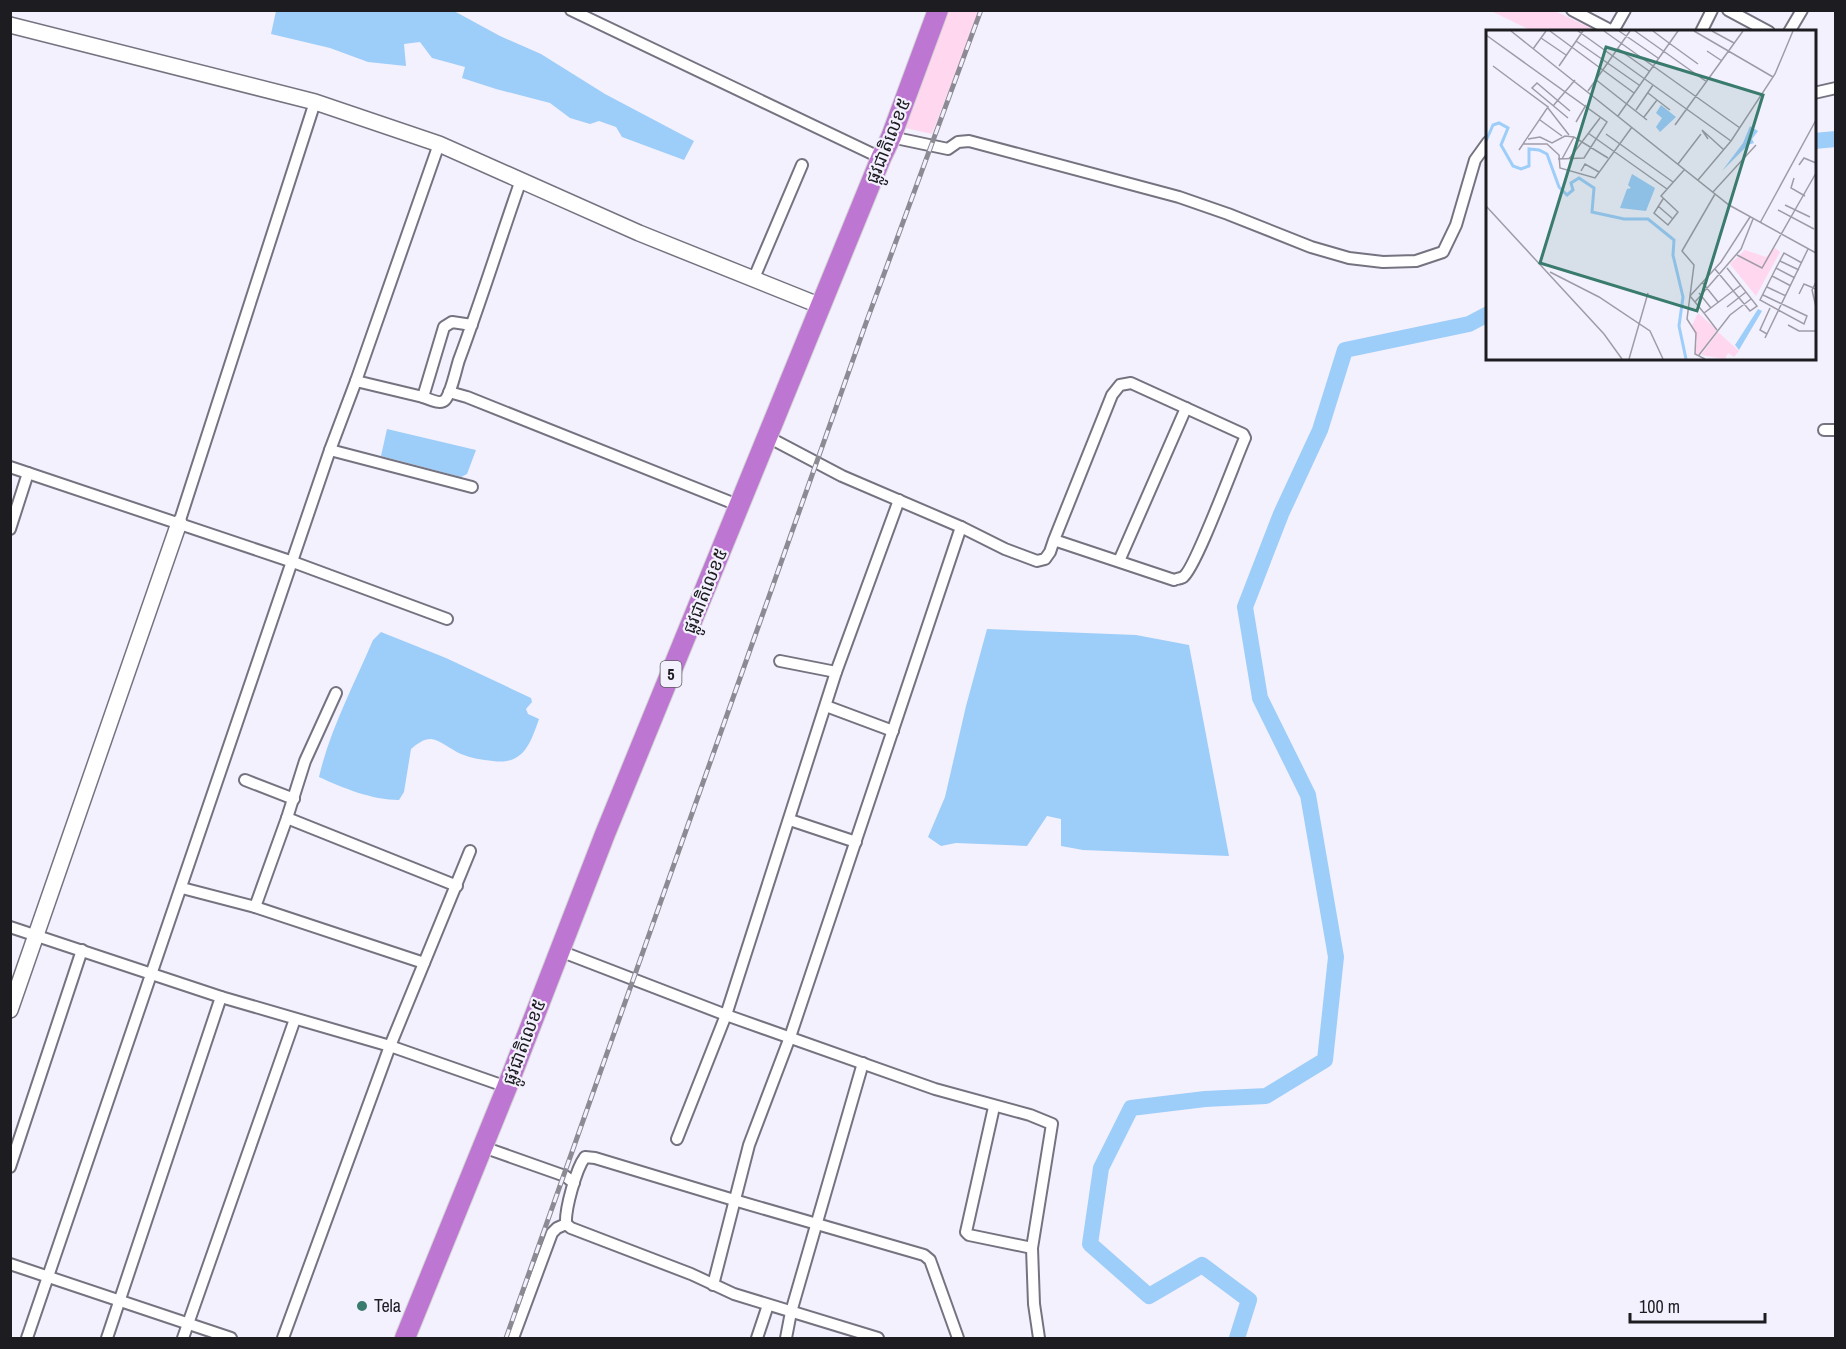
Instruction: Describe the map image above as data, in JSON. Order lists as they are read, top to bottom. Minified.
{"streets":{"highway":["ផ្លូវជាតិលេខ៥","5"]},"places":["Tela"],"scale_bar":"100 m"}
